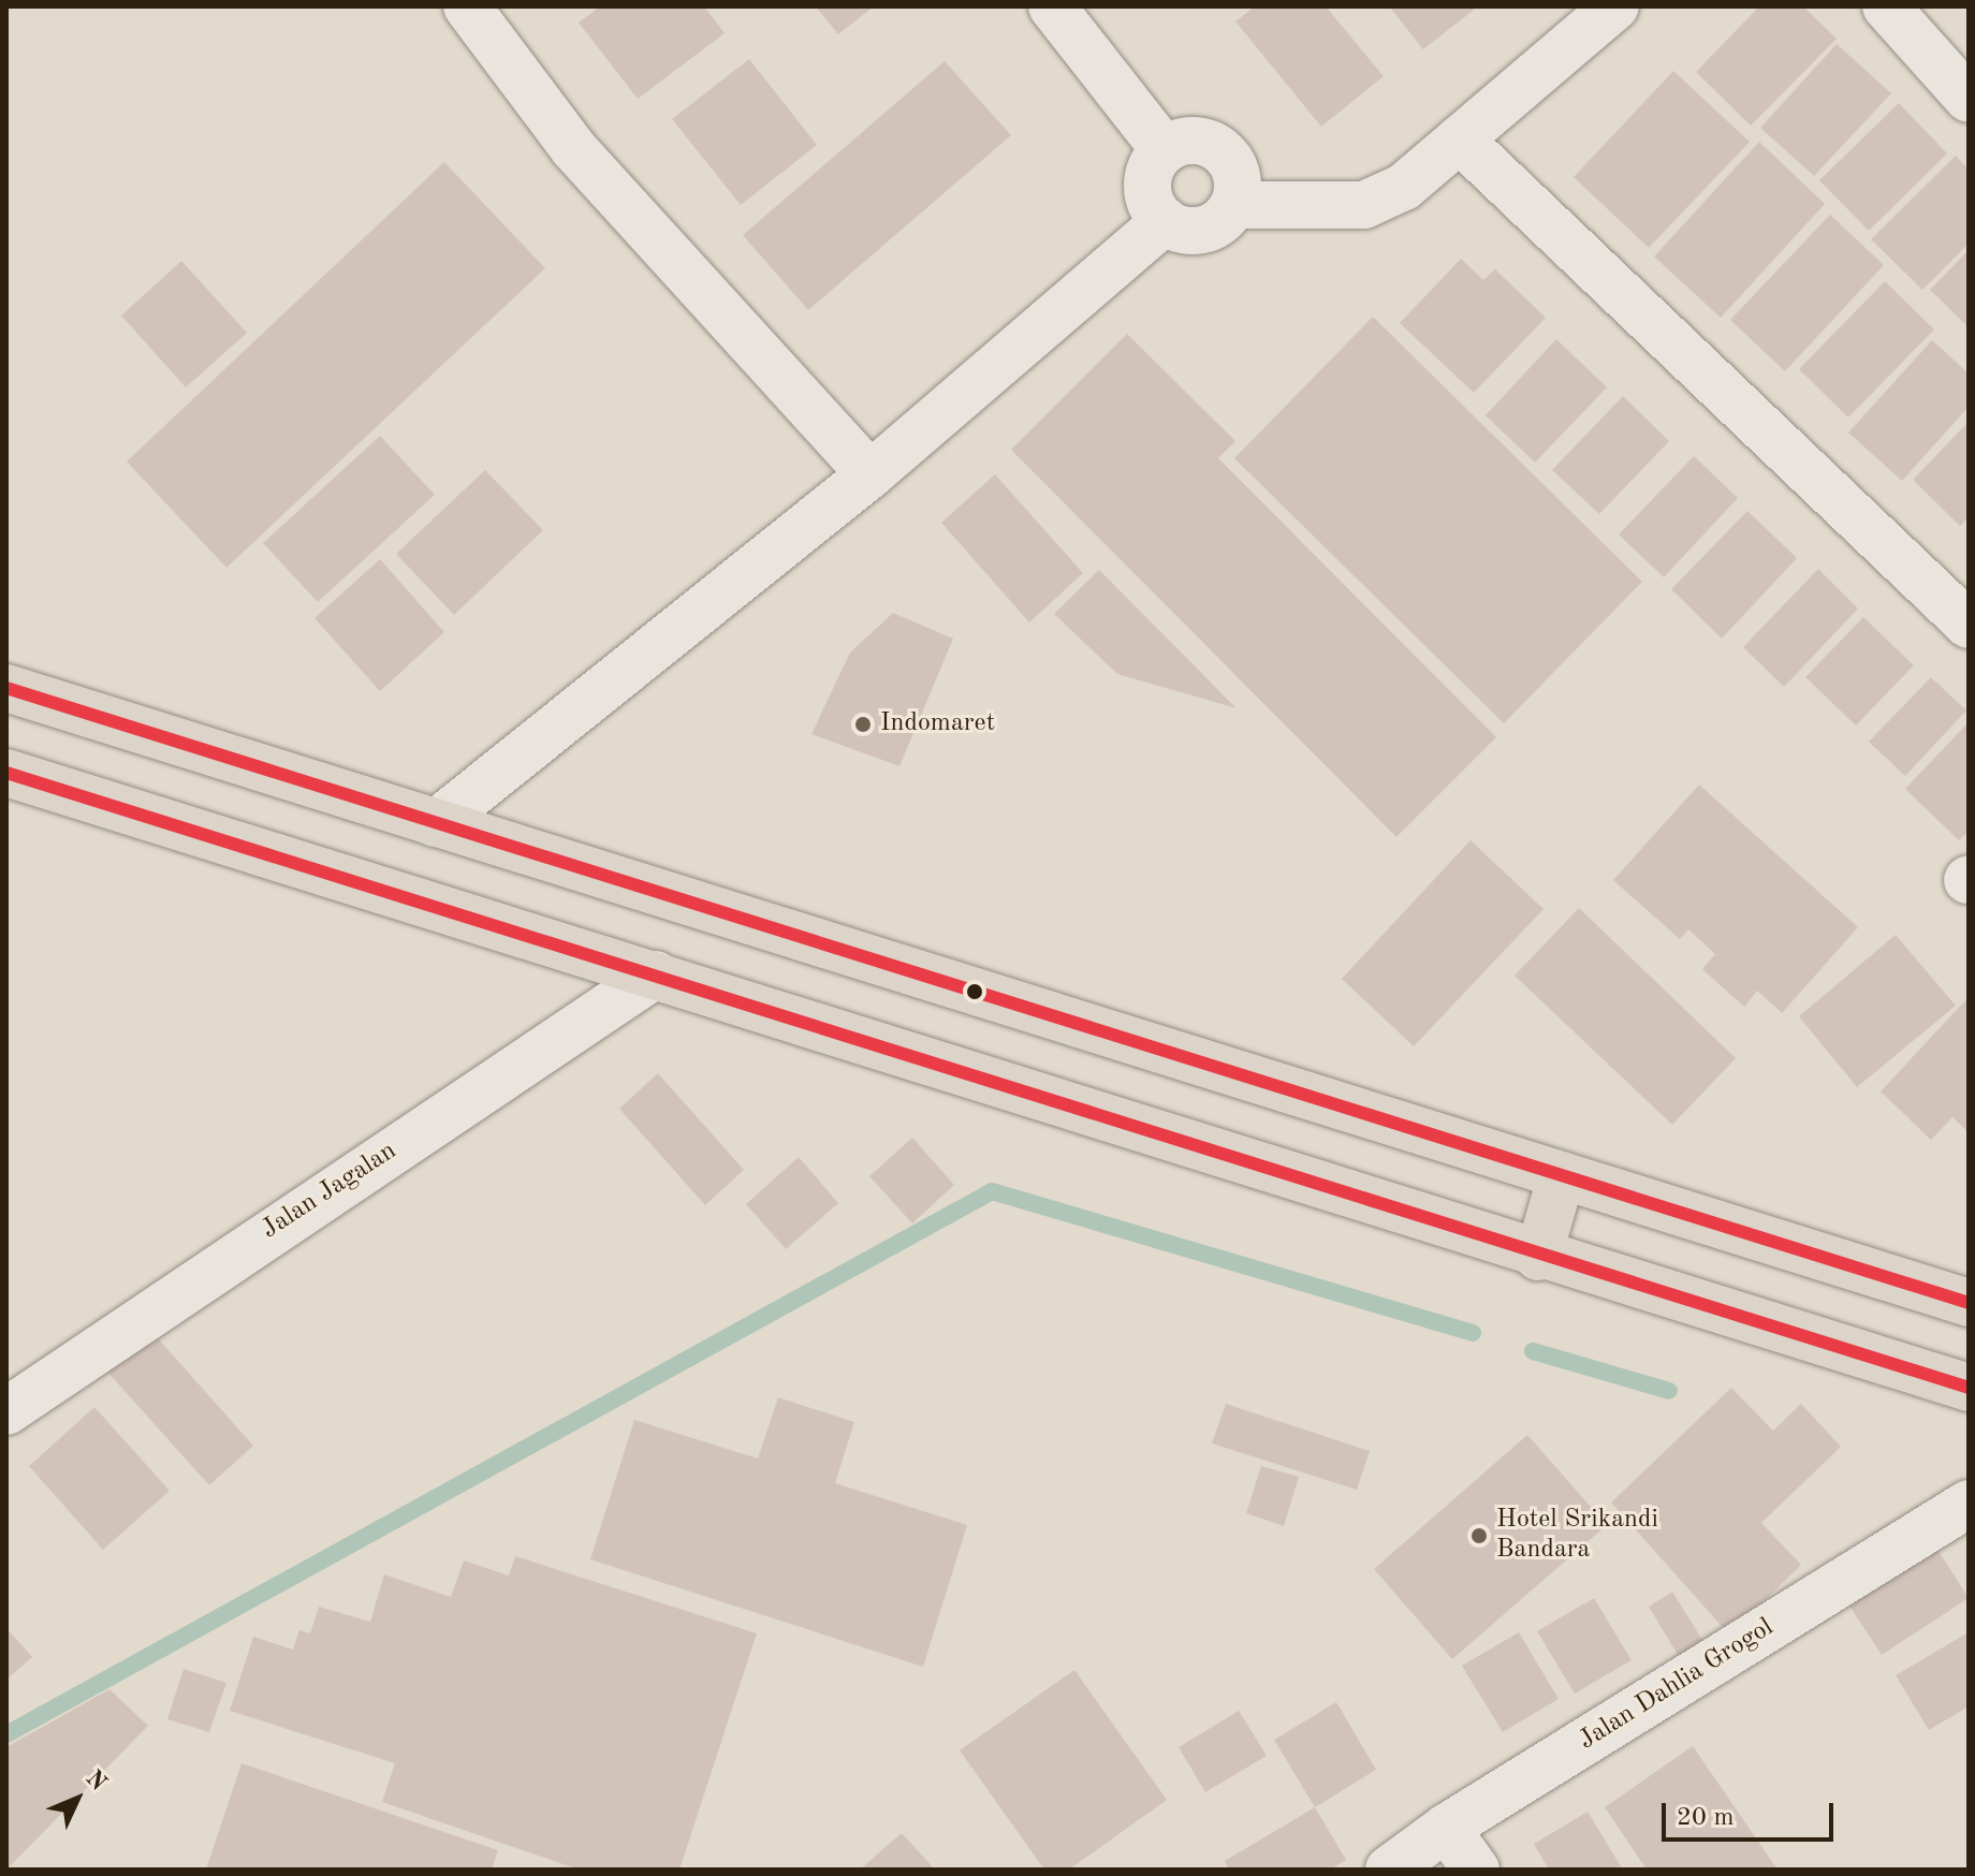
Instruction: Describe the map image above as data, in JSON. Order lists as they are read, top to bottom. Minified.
{"streets":{"street":["Jalan Jagalan","Jalan Dahlia Grogol"]},"places":["Indomaret","Hotel Srikandi Bandara"],"scale_bar":"20 m","north":"top right"}
